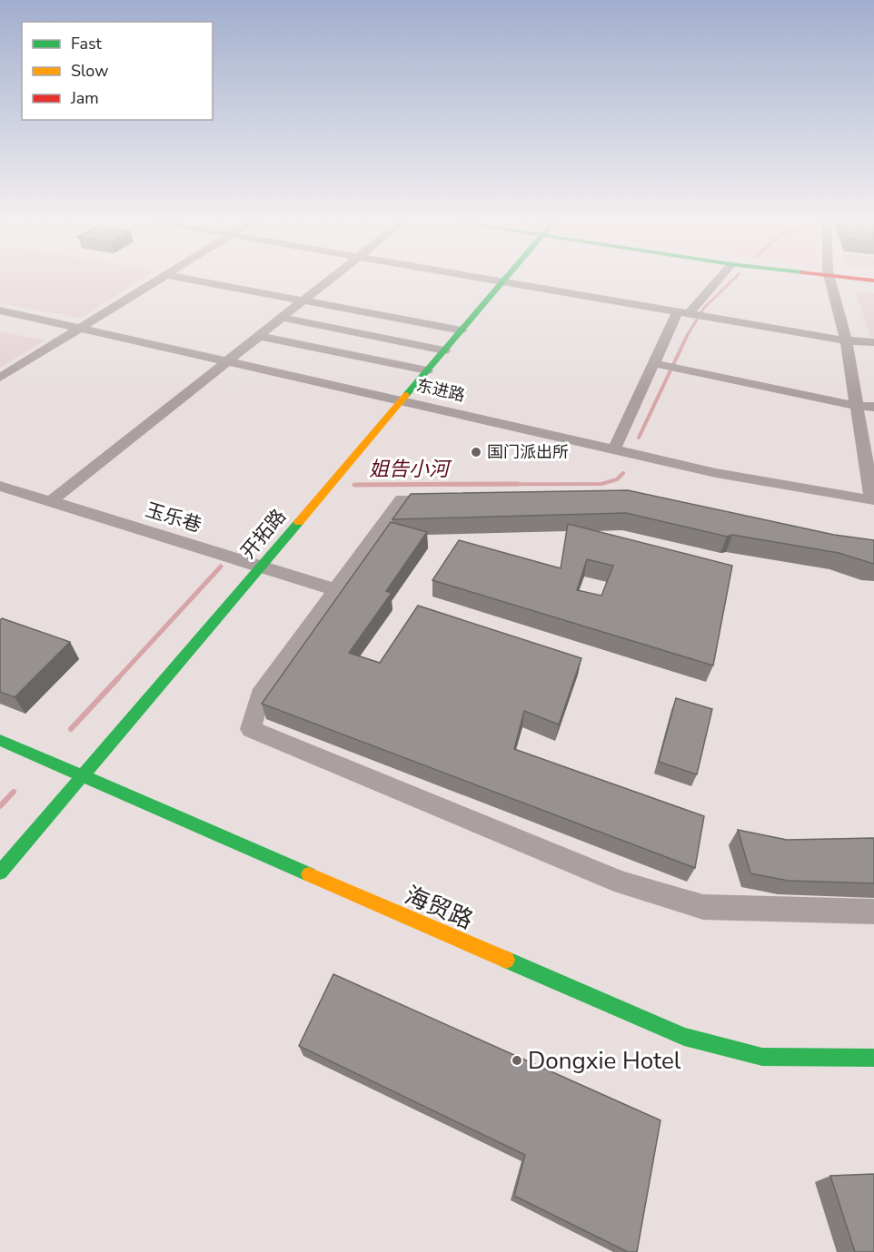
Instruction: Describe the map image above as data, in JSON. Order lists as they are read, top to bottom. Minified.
{"streets":{"main road":["开拓路","海贸路"],"street":["东进路","玉乐巷"]},"crossings":[["东进路","开拓路"],["玉乐巷","开拓路"],["开拓路","海贸路"]],"water":["姐告小河"],"places":["国门派出所","Dongxie Hotel"],"legend":["Fast","Slow","Jam"]}
